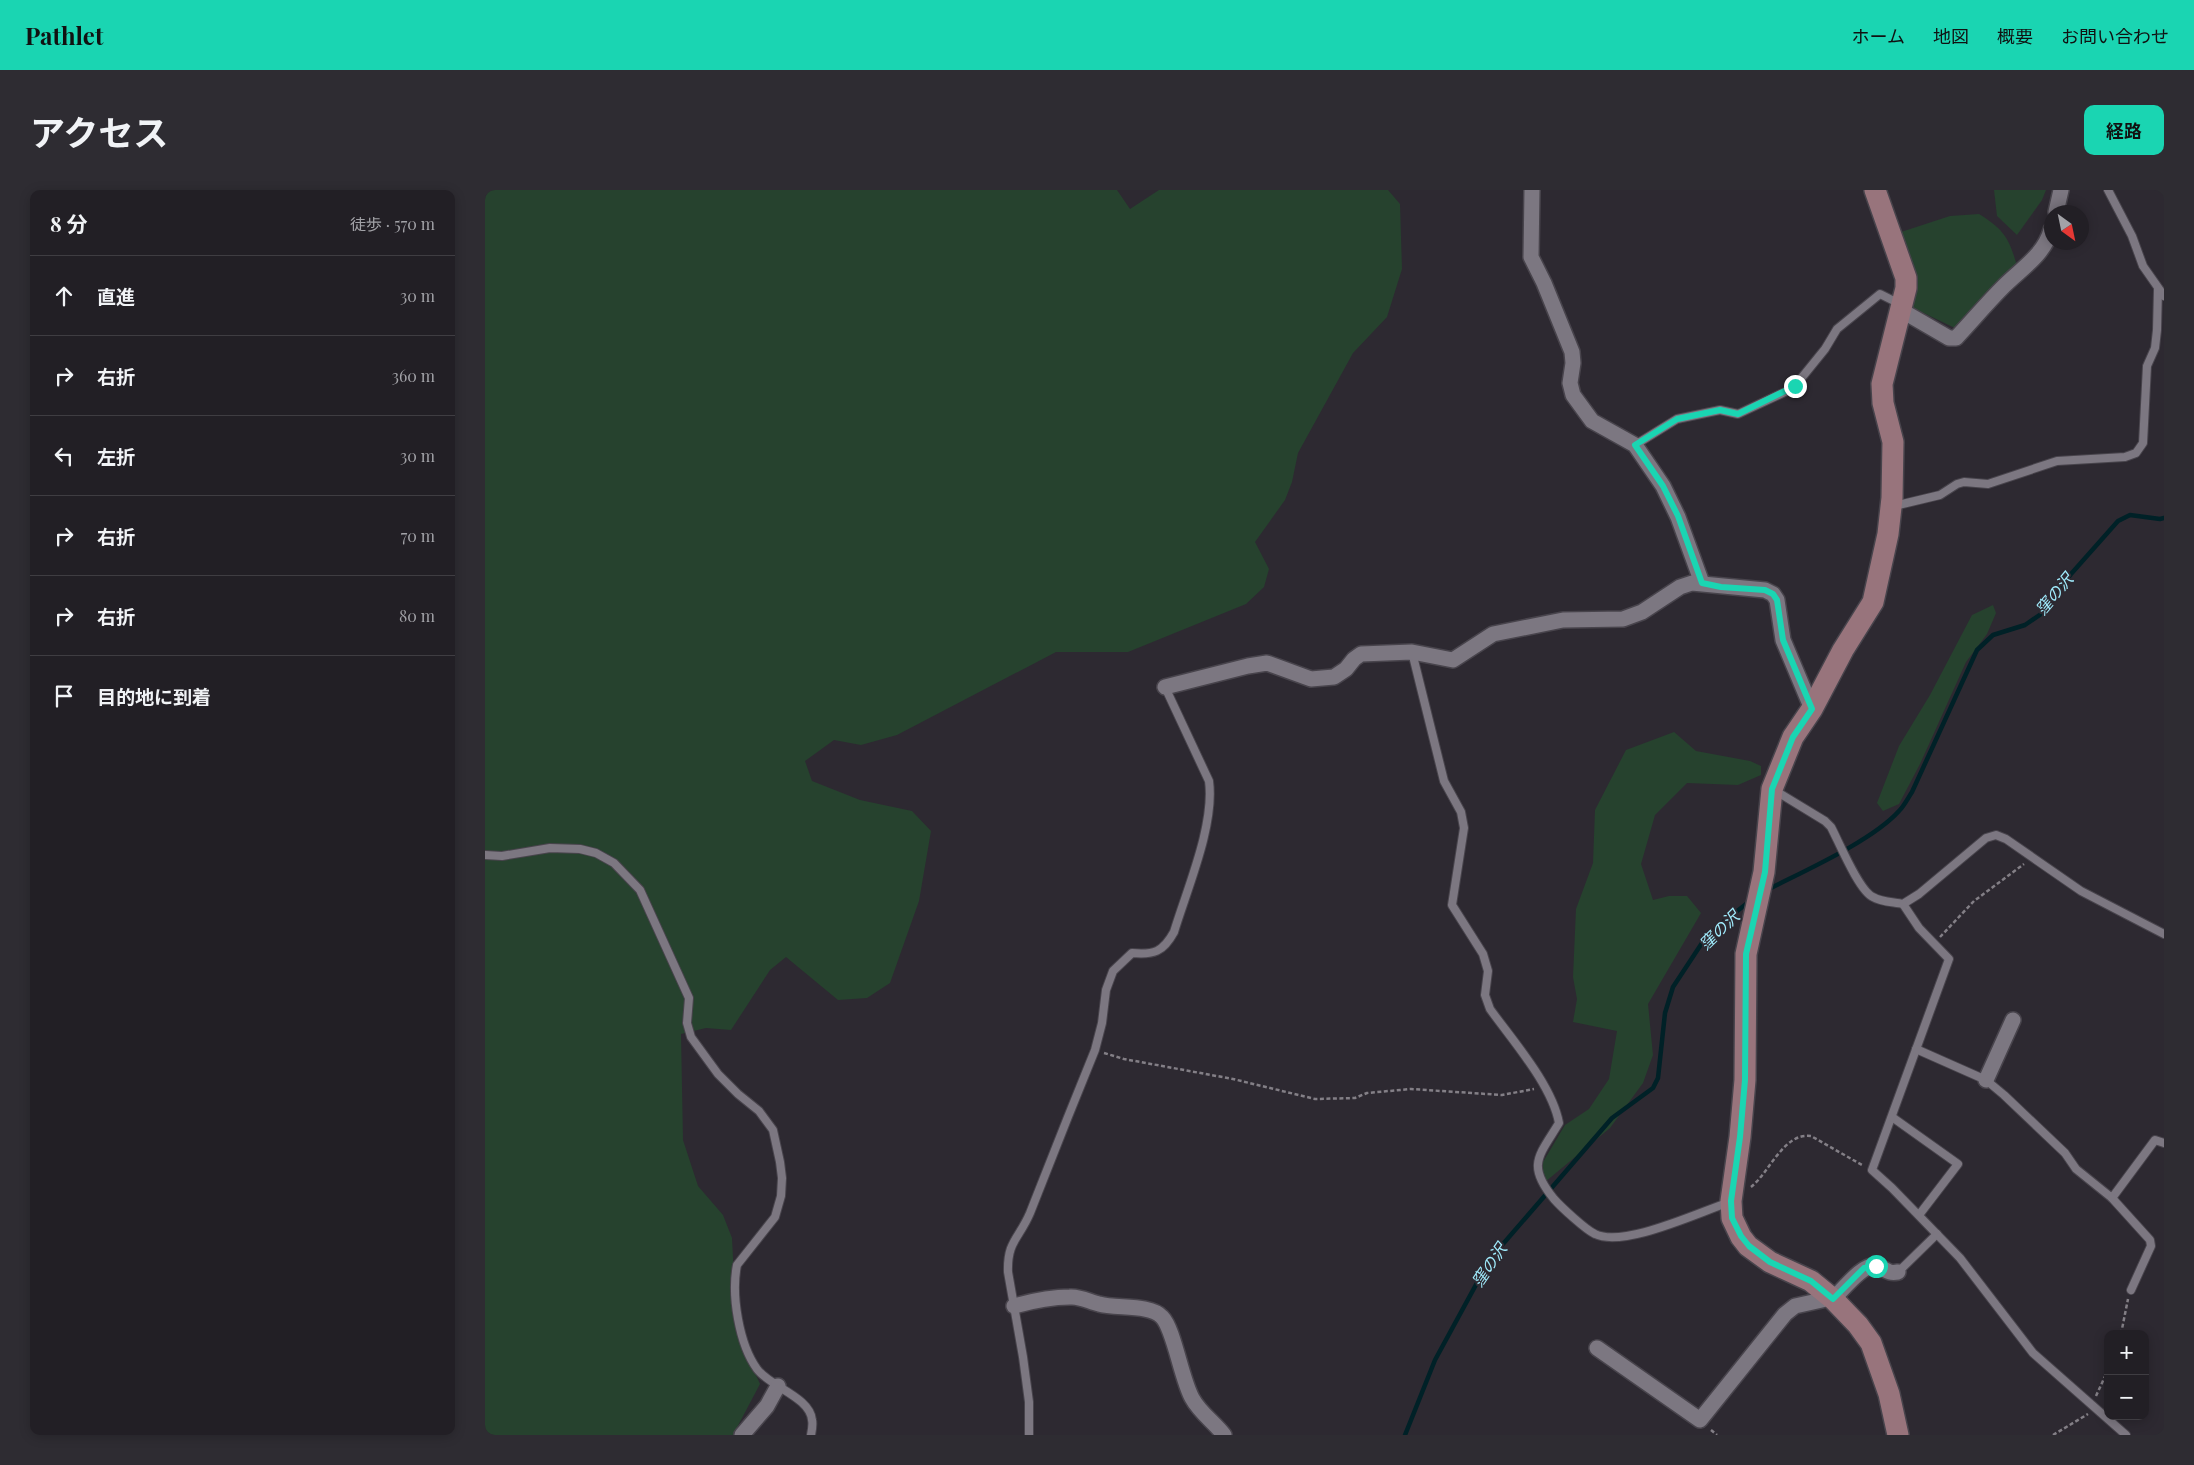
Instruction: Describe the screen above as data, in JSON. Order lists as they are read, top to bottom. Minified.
{"water":["窪の沢"],"north":"bottom right","page":{"header":"Pathlet","nav":["ホーム","地図","概要","お問い合わせ"],"title":"アクセス","buttons":"経路","heading":["8 分","徒歩 · 570 m"],"list":[["直進","30 m"],["右折","360 m"],["左折","30 m"],["右折","70 m"],["右折","80 m"],"目的地に到着"],"map_buttons":["+","−"]}}
